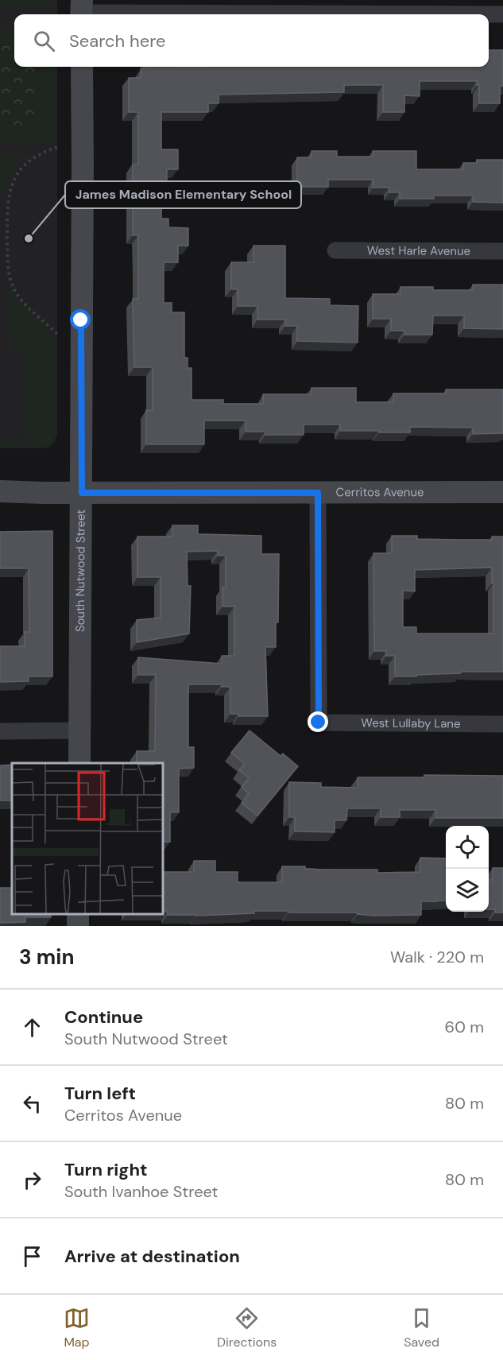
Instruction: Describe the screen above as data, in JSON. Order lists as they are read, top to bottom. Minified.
{"streets":{"street":["West Harle Avenue","Cerritos Avenue","South Nutwood Street","West Lullaby Lane"]},"crossings":[["Cerritos Avenue","South Nutwood Street"],["Cerritos Avenue","West Lullaby Lane"]],"places":["James Madison Elementary School"],"page":{"search":"Search here","heading":["3 min","Walk · 220 m"],"list":[["Continue","South Nutwood Street","60 m"],["Turn left","Cerritos Avenue","80 m"],["Turn right","South Ivanhoe Street","80 m"],"Arrive at destination"],"nav":["Map","Directions","Saved"]}}
